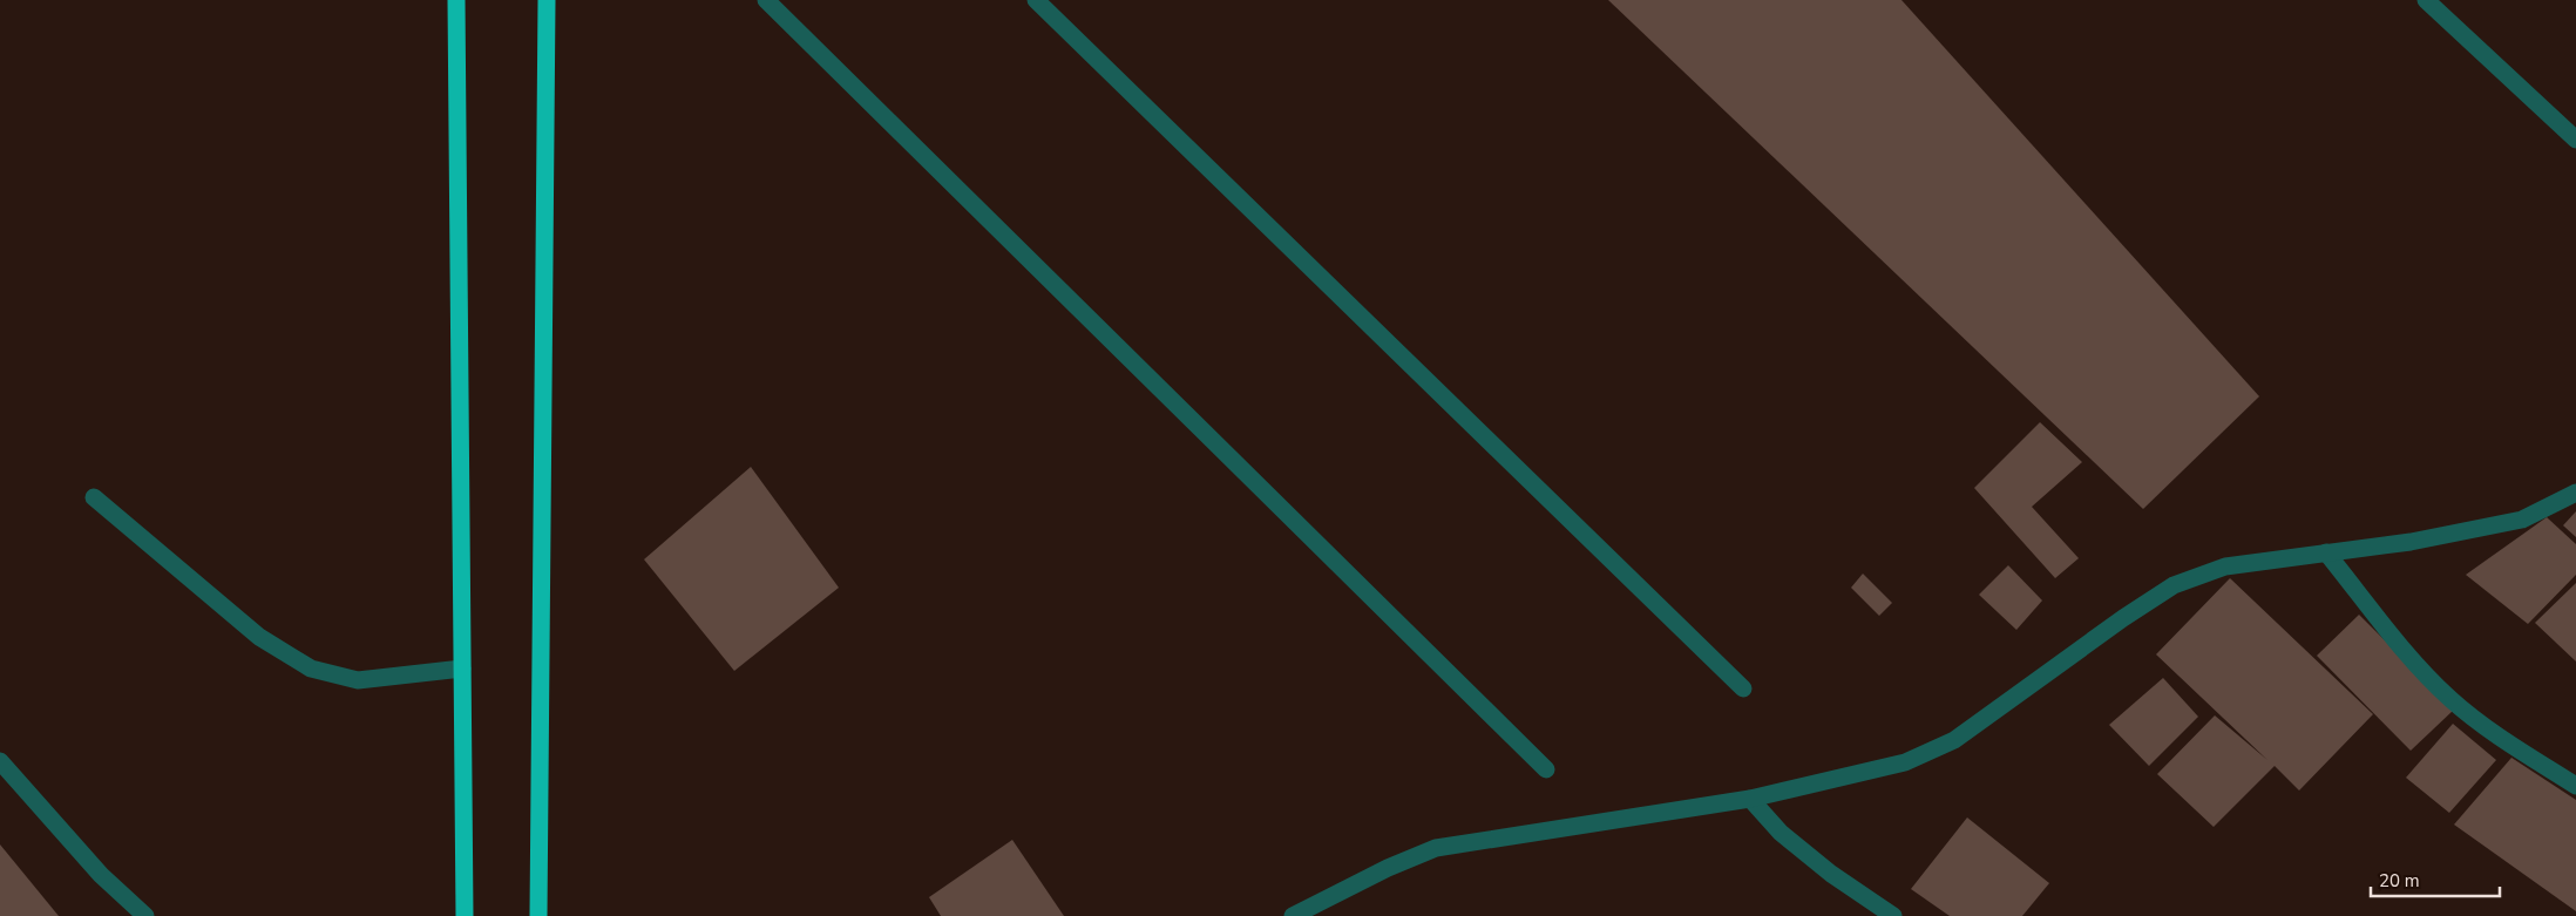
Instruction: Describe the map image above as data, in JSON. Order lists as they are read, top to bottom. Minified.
{"scale_bar":"20 m"}
